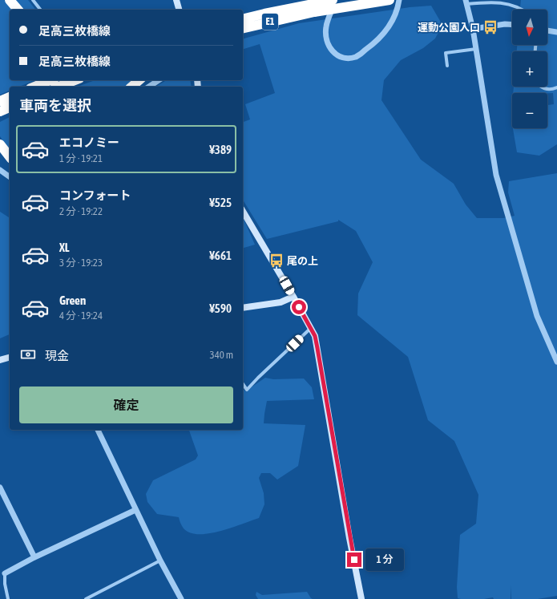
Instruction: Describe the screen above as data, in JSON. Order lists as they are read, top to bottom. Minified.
{"streets":{"highway":["E1"]},"places":{"bus stop":["運動公園入口","尾の上"]},"north":"bottom","page":{"map_buttons":["+","−"],"banner":["足高三枚橋線","足高三枚橋線"],"heading":"車両を選択","list":[{"name":"エコノミー","note":"1 分 · 19:21","value":"¥389"},{"name":"コンフォート","note":"2 分 · 19:22","value":"¥525"},{"name":"XL","note":"3 分 · 19:23","value":"¥661"},{"name":"Green","note":"4 分 · 19:24","value":"¥590"}],"pay":["現金","340 m"],"buttons":"確定","bubble":"1 分"}}
